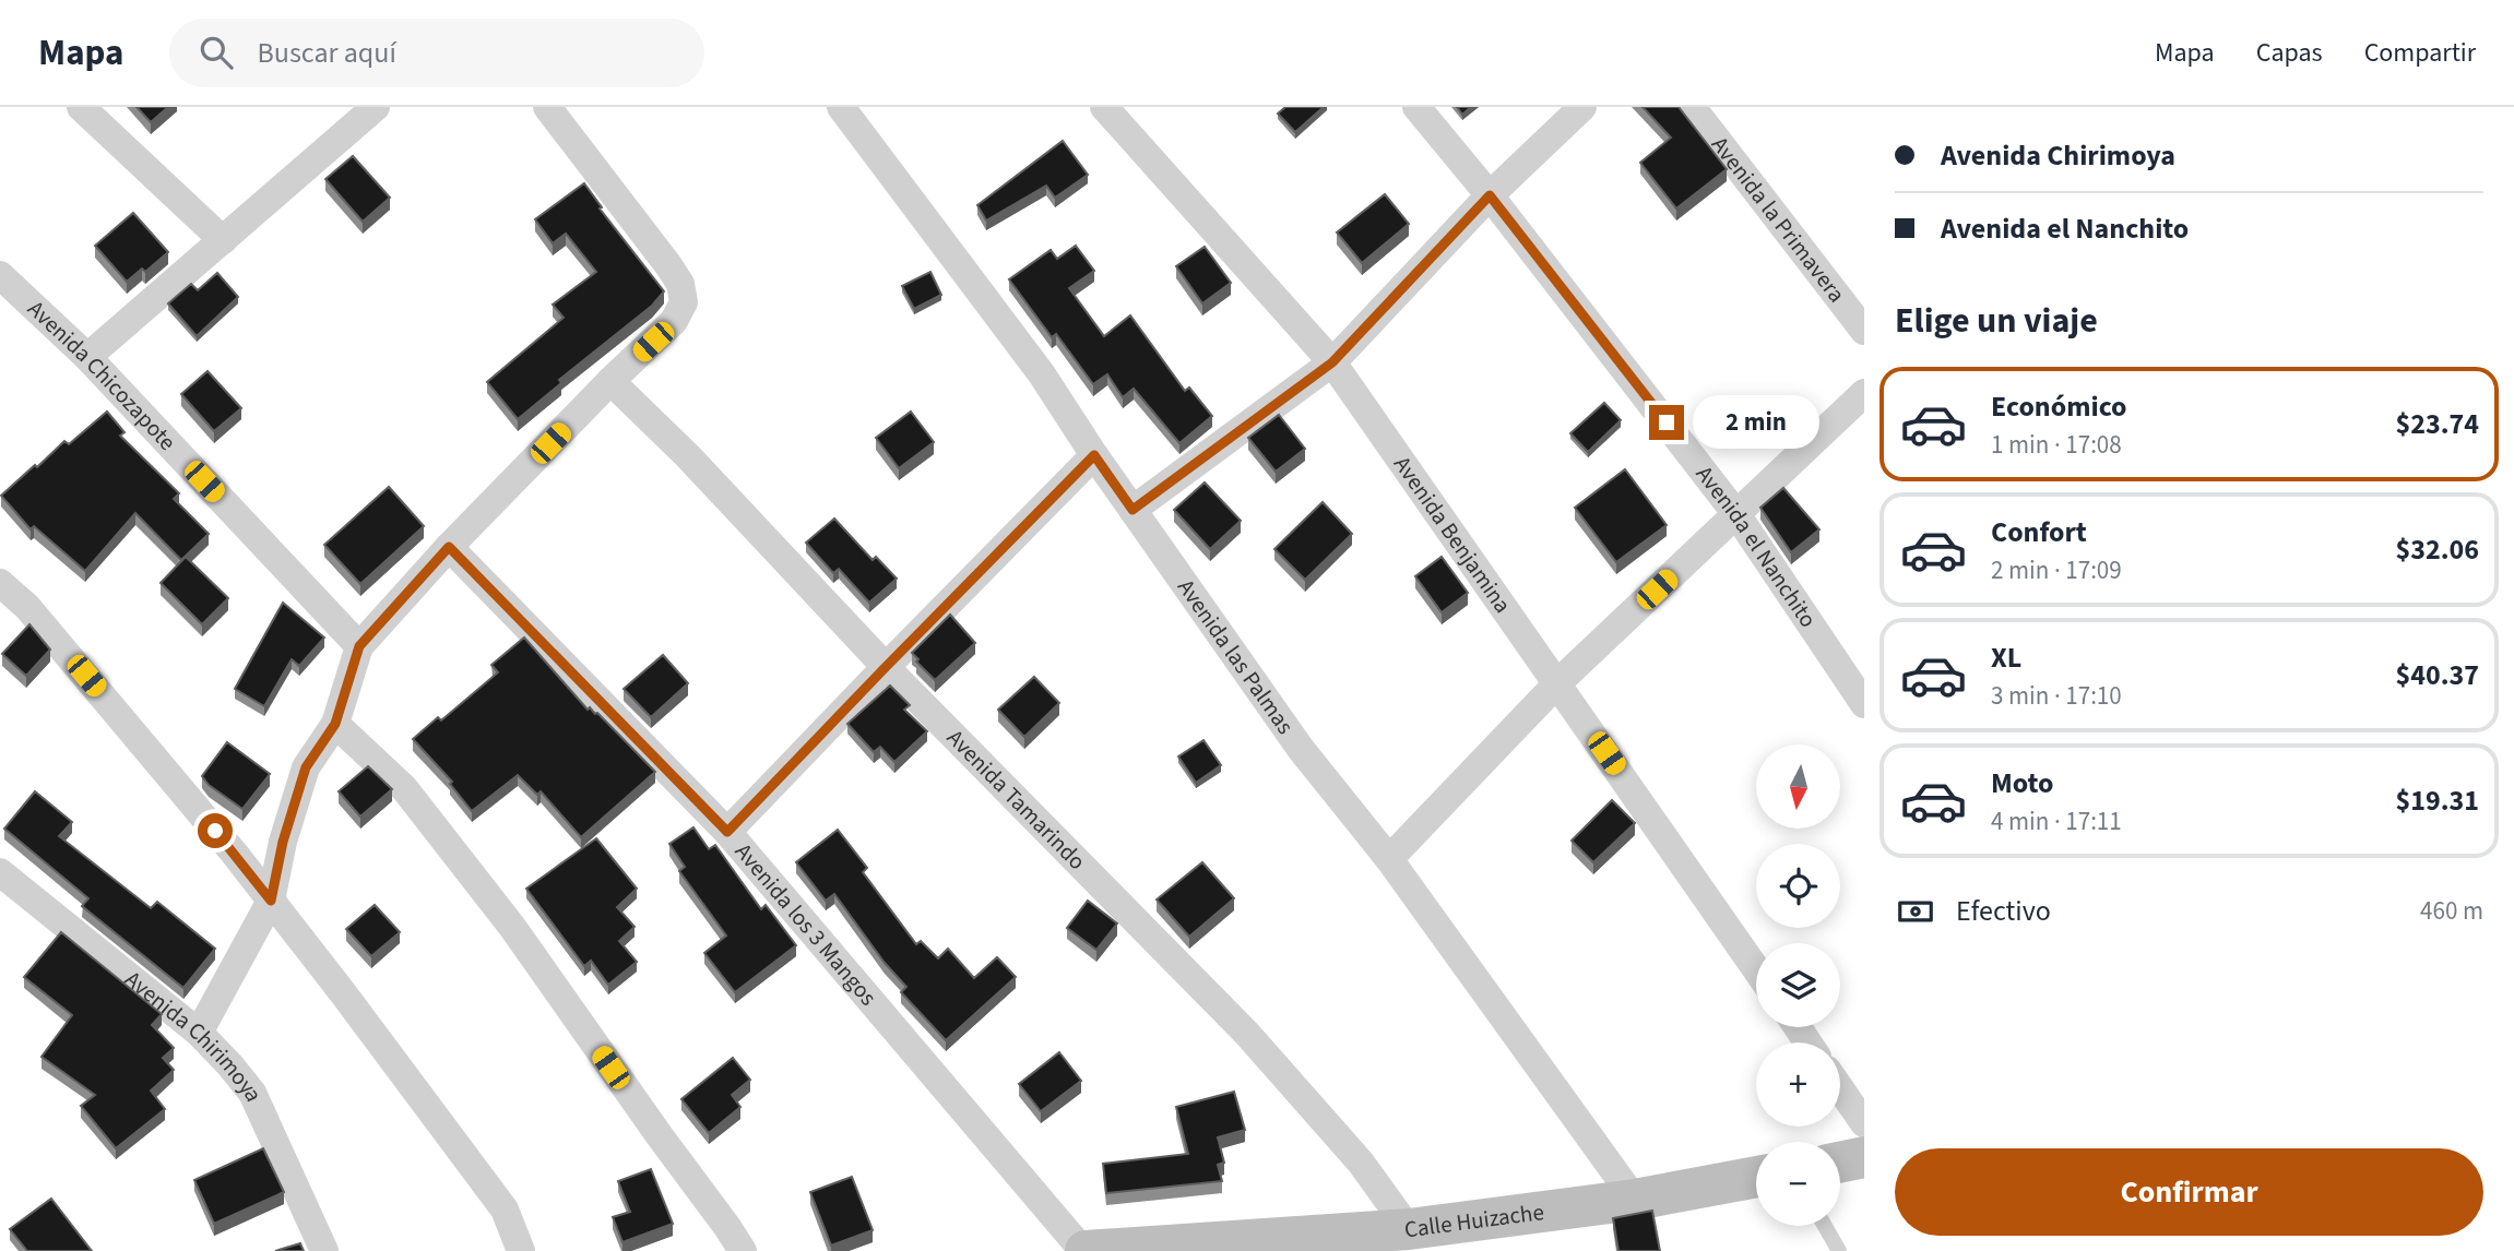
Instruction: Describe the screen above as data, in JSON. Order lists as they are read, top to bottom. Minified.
{"streets":{"street":["Avenida la Primavera","Avenida Chicozapote","Avenida Benjamina","Avenida el Nanchito","Avenida las Palmas","Avenida Tamarindo","Avenida los 3 Mangos","Avenida Chirimoya","Calle Huizache"]},"crossings":[["Avenida las Palmas","Calle Huizache"],["Avenida Tamarindo","Calle Huizache"],["Avenida los 3 Mangos","Calle Huizache"]],"north":"bottom","page":{"header":"Mapa","search":"Buscar aquí","nav":["Mapa","Capas","Compartir"],"banner":["Avenida Chirimoya","Avenida el Nanchito"],"heading":"Elige un viaje","list":[{"name":"Económico","note":"1 min · 17:08","value":"$23.74"},{"name":"Confort","note":"2 min · 17:09","value":"$32.06"},{"name":"XL","note":"3 min · 17:10","value":"$40.37"},{"name":"Moto","note":"4 min · 17:11","value":"$19.31"}],"bubble":"2 min","map_buttons":["+","−"],"pay":["Efectivo","460 m"],"buttons":"Confirmar"}}
